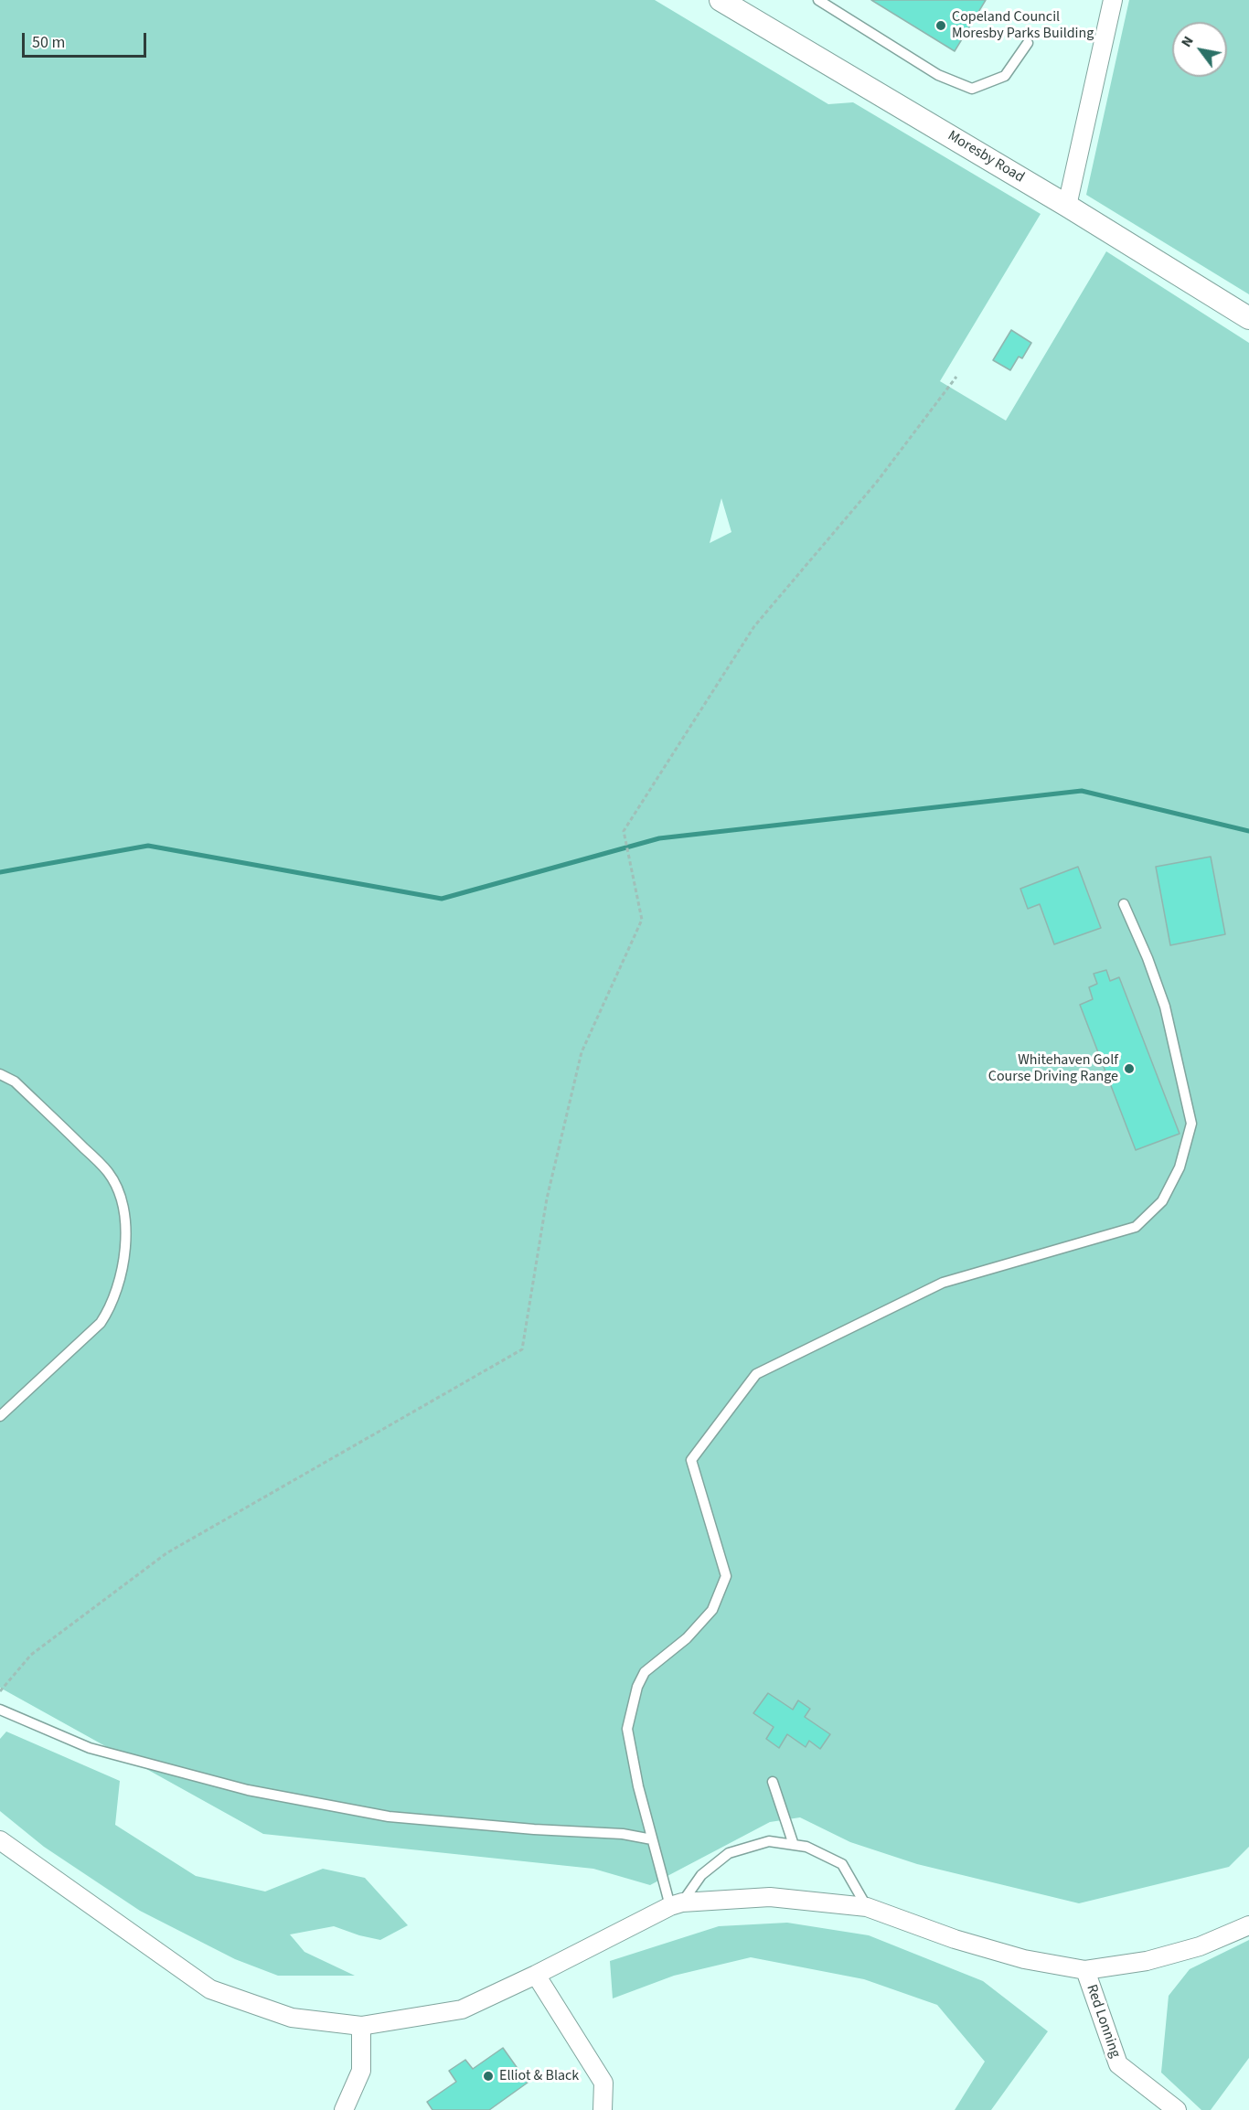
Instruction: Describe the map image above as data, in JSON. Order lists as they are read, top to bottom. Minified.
{"streets":{"street":["Moresby Road","Red Lonning"]},"places":["Copeland Council Moresby Parks Building","Whitehaven Golf Course Driving Range","Elliot & Black"],"scale_bar":"50 m","north":"top left"}
